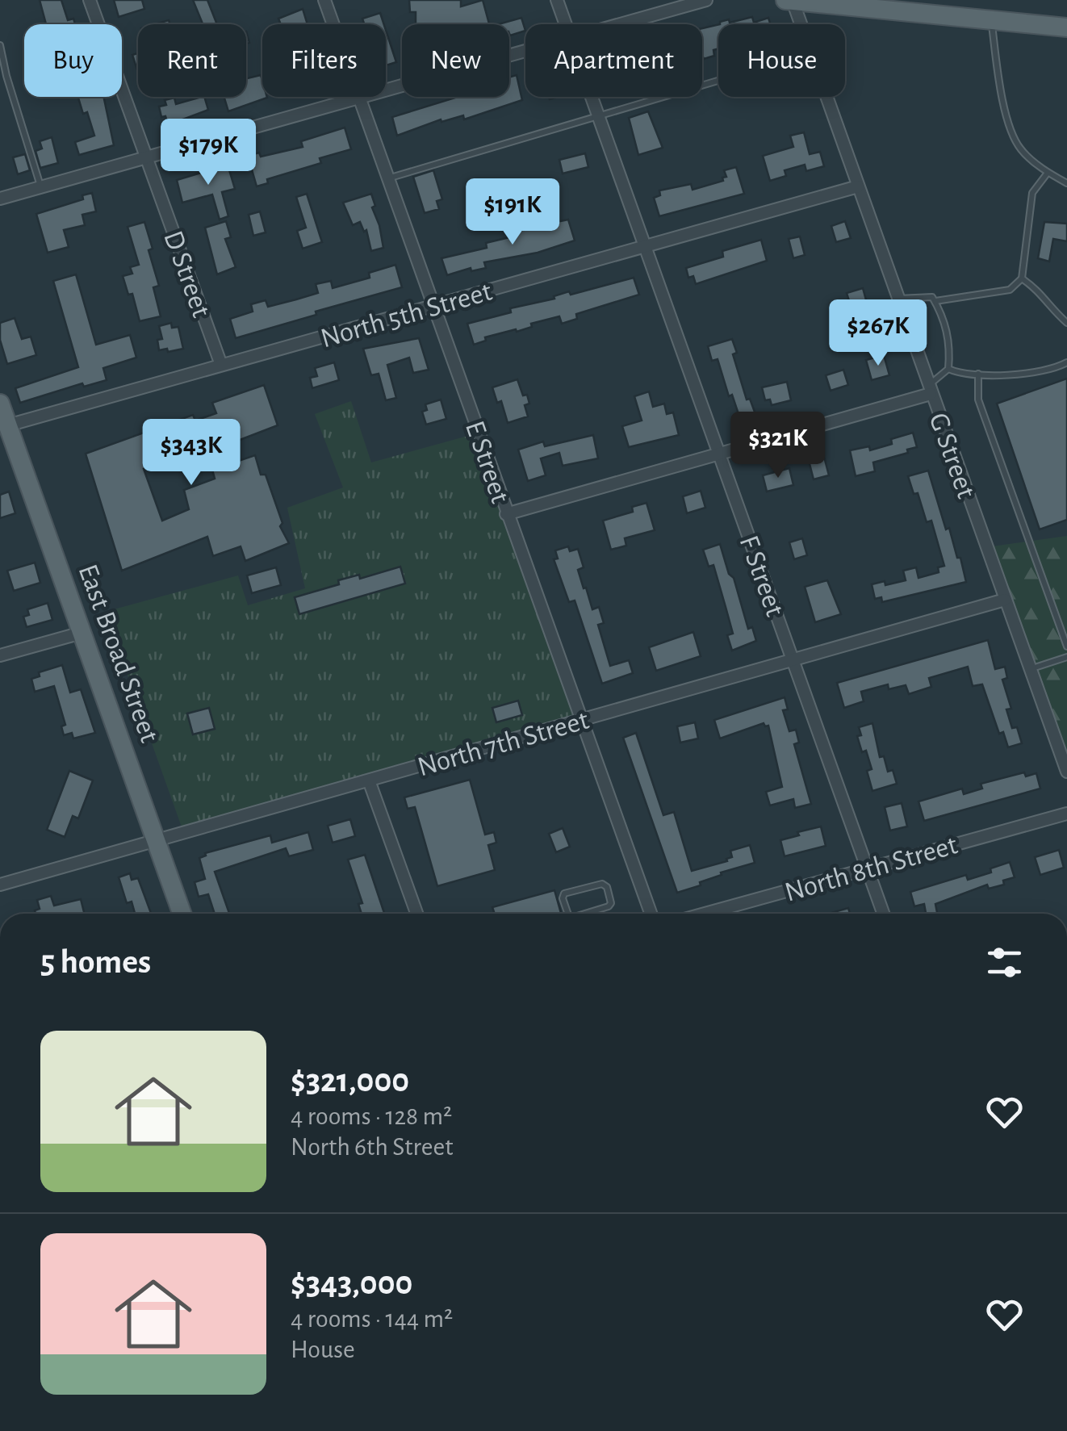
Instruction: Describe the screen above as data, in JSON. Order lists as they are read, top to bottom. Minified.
{"streets":{"main road":["East Broad Street"],"street":["D Street","North 5th Street","G Street","E Street","F Street","North 7th Street","North 8th Street"]},"crossings":[["D Street","North 5th Street"],["North 5th Street","G Street"],["North 5th Street","E Street"],["North 5th Street","F Street"],["North 5th Street","East Broad Street"],["G Street","North 7th Street"],["E Street","North 7th Street"],["F Street","North 7th Street"],["F Street","North 8th Street"],["East Broad Street","North 7th Street"]],"page":{"chip":["Buy","Rent","Filters","New","Apartment","House"],"price":["$179K","$191K","$267K","$321K","$343K"],"heading":"5 homes","list":[{"name":"$321,000","note":"4 rooms · 128 m² · North 6th Street"},{"name":"$343,000","note":"4 rooms · 144 m² · House"}]}}
